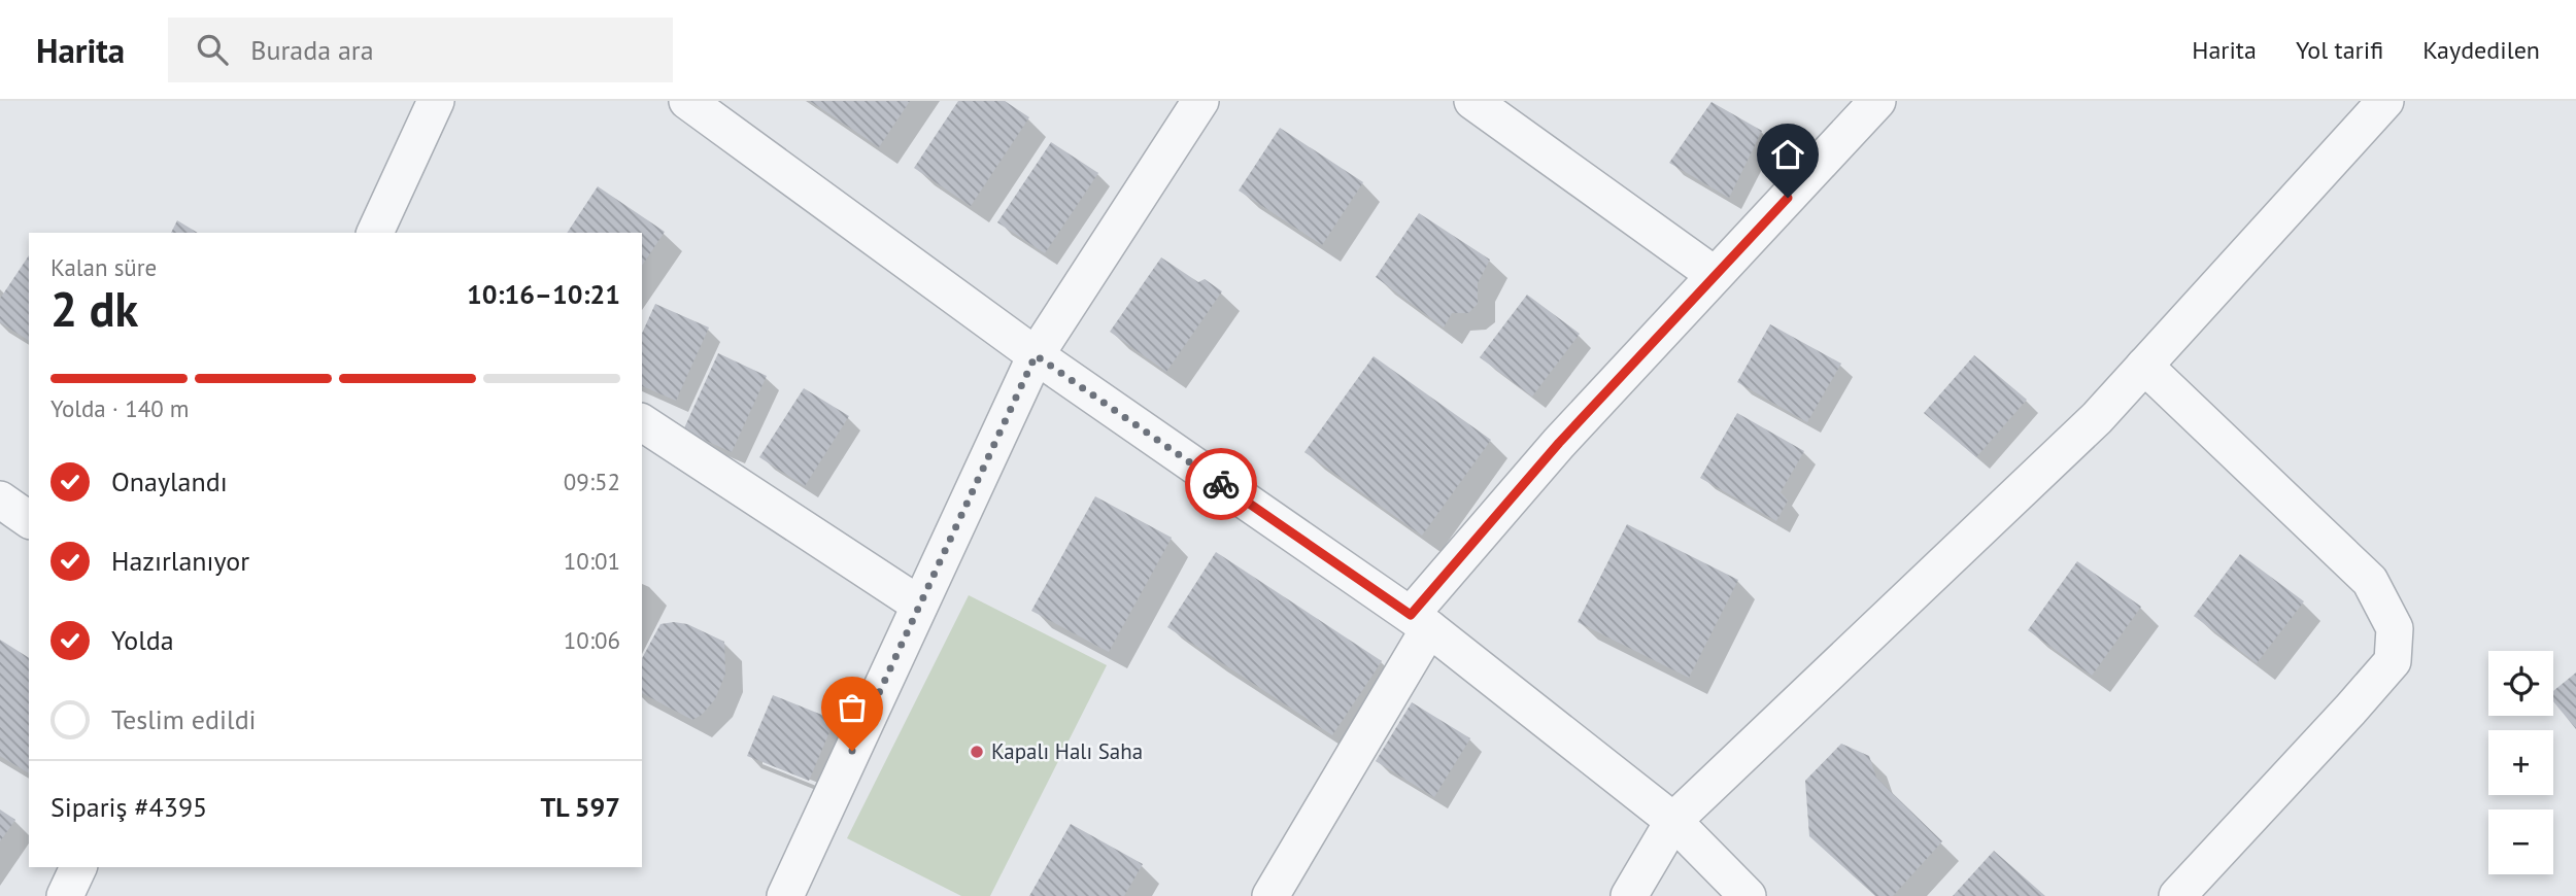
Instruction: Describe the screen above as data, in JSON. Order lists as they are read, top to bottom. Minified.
{"places":["Kapalı Halı Saha"],"page":{"header":"Harita","search":"Burada ara","nav":["Harita","Yol tarifi","Kaydedilen"],"heading":["2 dk","Kalan süre","10:16–10:21"],"panel":["Sipariş #4395","TL 597"],"bar":"Yolda · 140 m","list":[["Onaylandı","09:52"],["Hazırlanıyor","10:01"],["Yolda","10:06"],"Teslim edildi"],"map_buttons":["+","−"]}}
